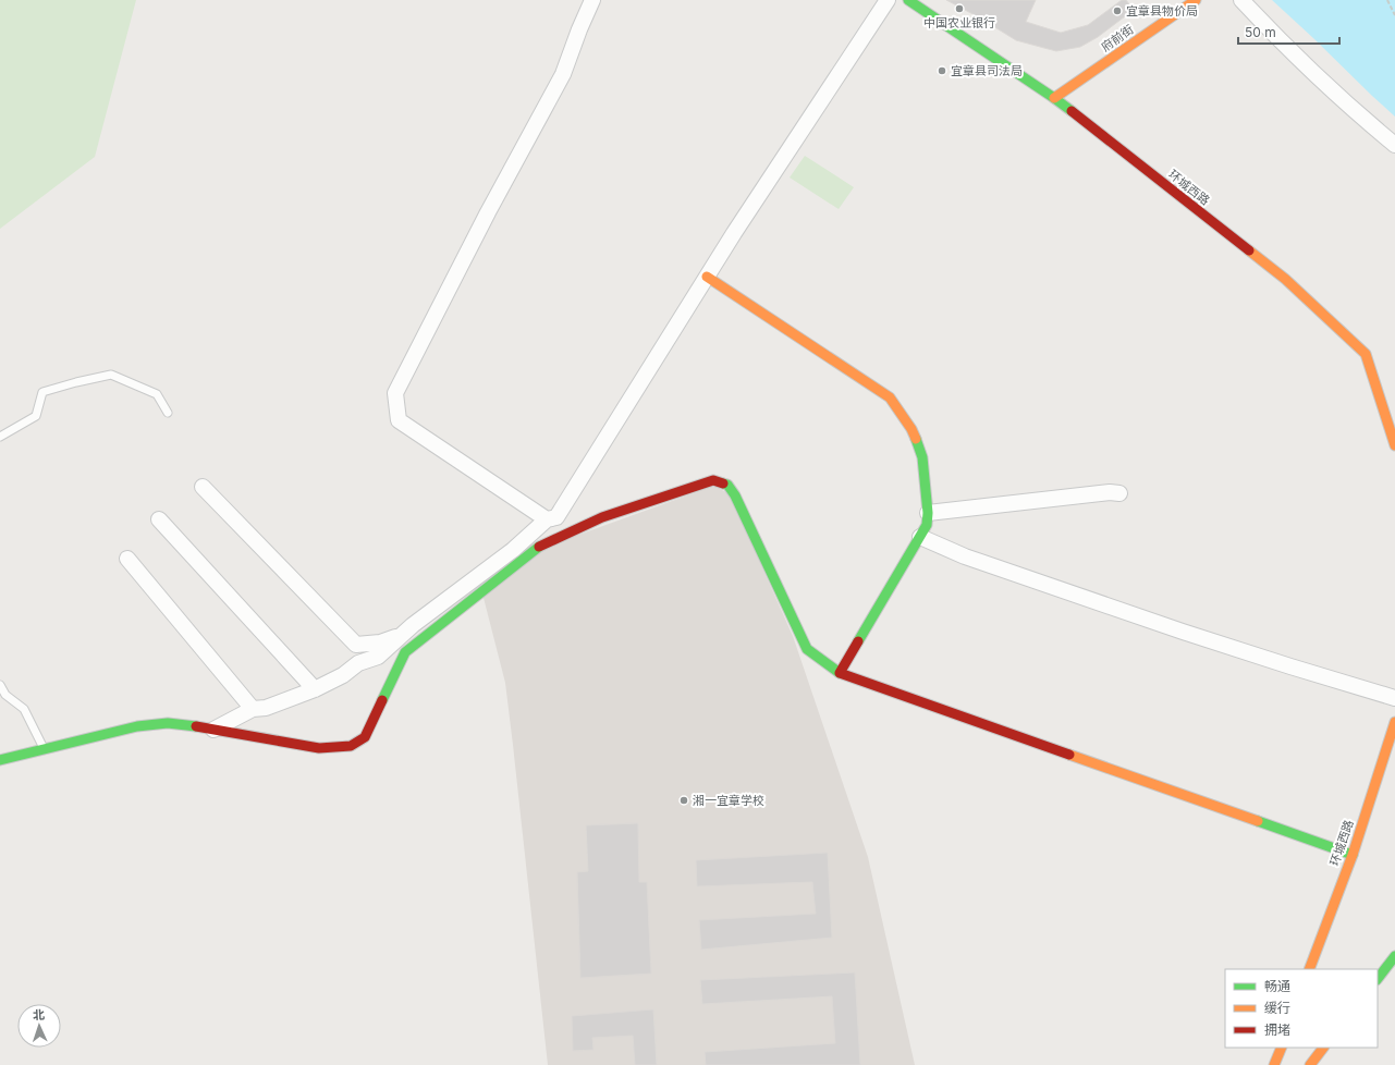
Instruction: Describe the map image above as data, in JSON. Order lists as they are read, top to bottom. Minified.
{"streets":{"street":["府前街","环城西路"]},"crossings":[["府前街","环城西路"]],"places":["中国农业银行","宜章县物价局","宜章县司法局","湘一宜章学校"],"legend":["畅通","缓行","拥堵"],"scale_bar":"50 m","north":"top"}
